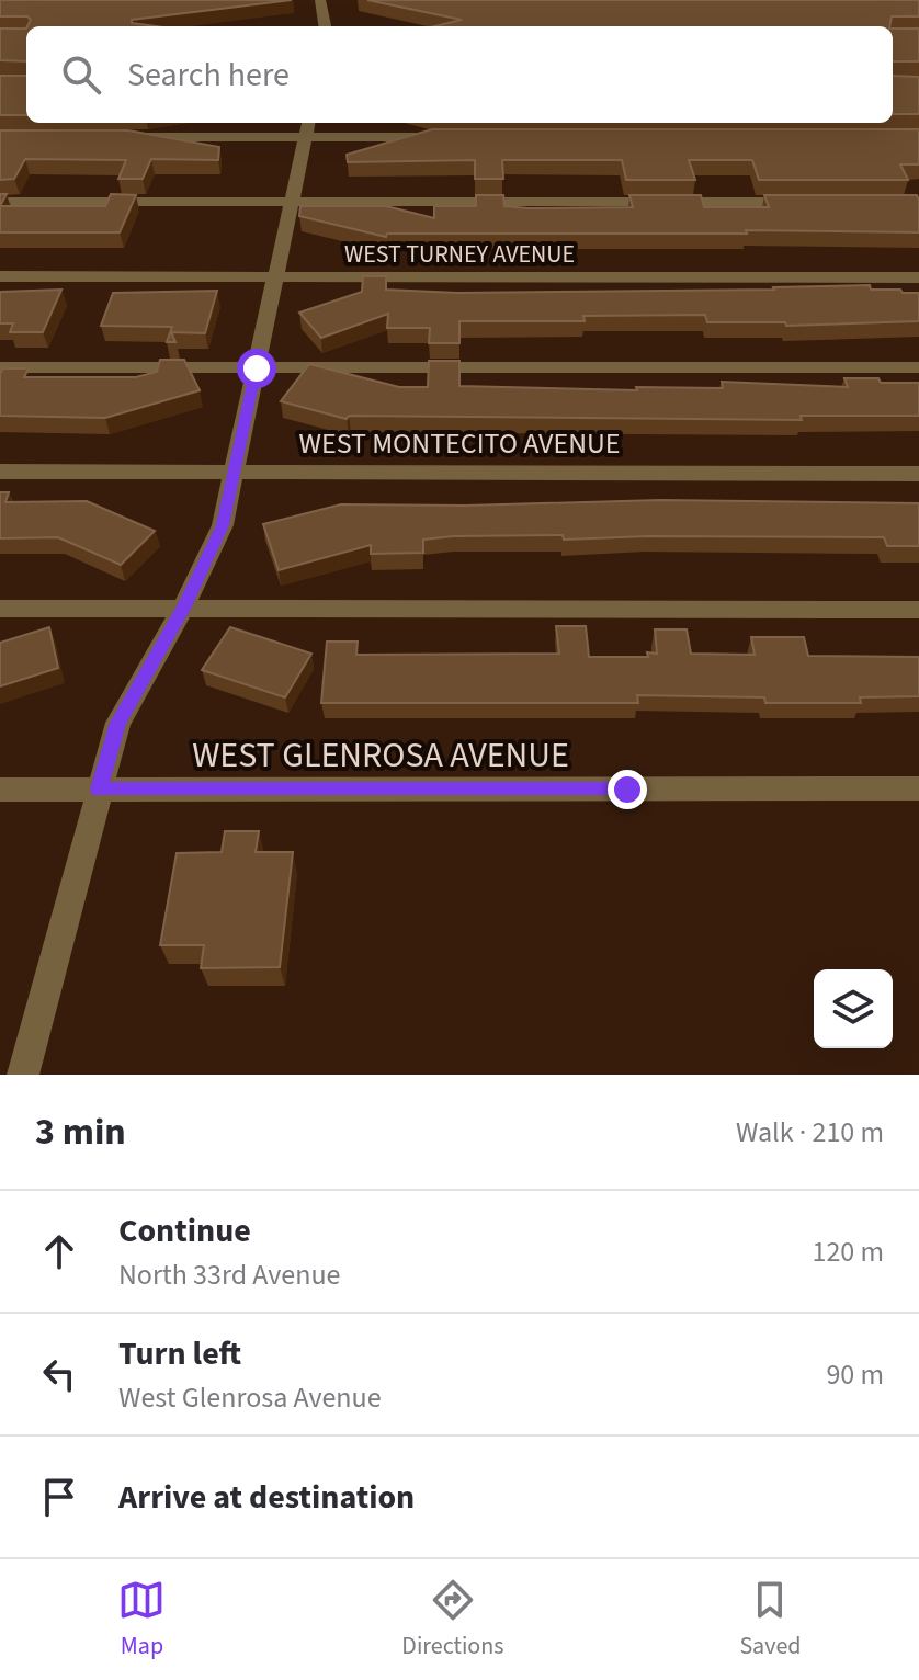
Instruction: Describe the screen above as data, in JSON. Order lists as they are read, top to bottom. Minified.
{"streets":{"street":["WEST TURNEY AVENUE","WEST MONTECITO AVENUE","WEST GLENROSA AVENUE"]},"page":{"search":"Search here","heading":["3 min","Walk · 210 m"],"list":[["Continue","North 33rd Avenue","120 m"],["Turn left","West Glenrosa Avenue","90 m"],"Arrive at destination"],"nav":["Map","Directions","Saved"]}}
